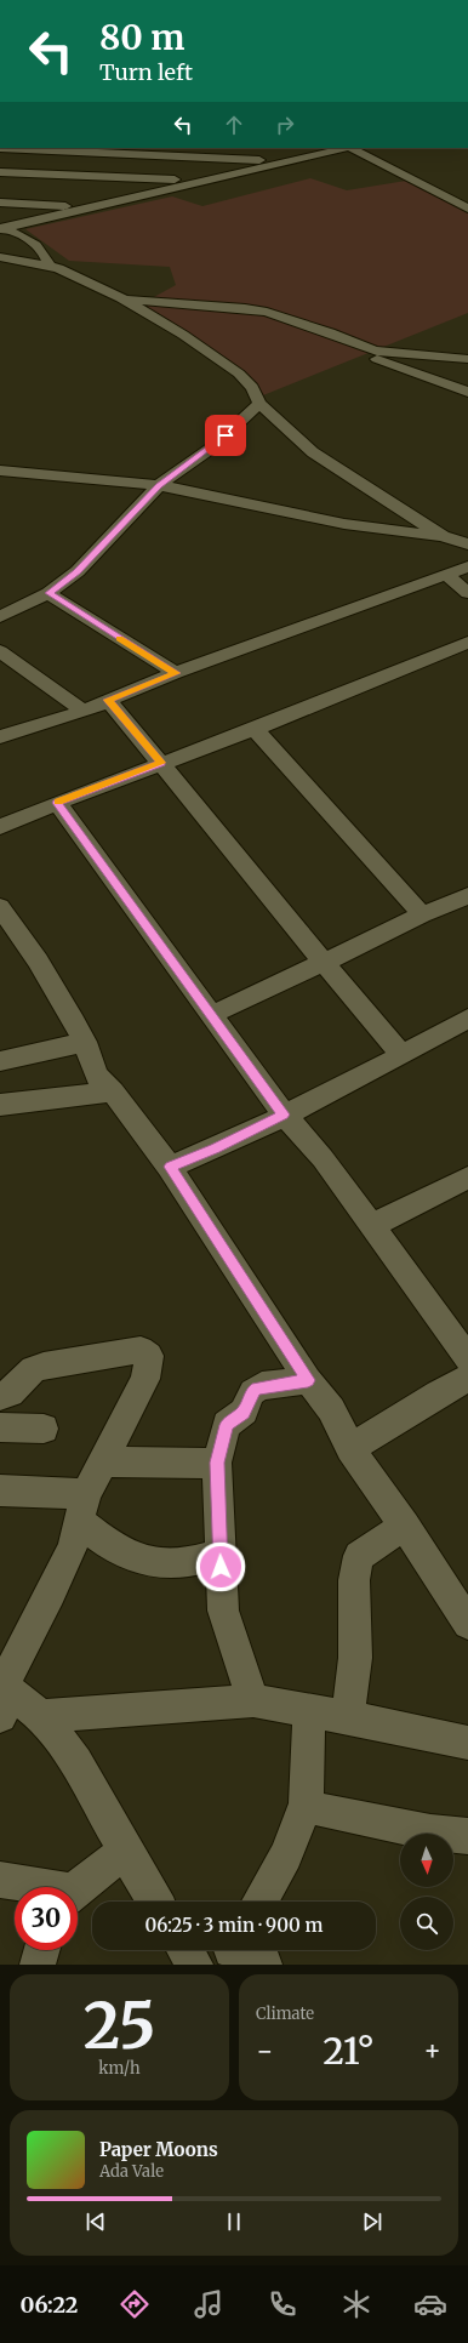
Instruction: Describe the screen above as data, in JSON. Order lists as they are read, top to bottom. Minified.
{"north":"bottom","page":{"turn":["80 m","Turn left"],"limit":"30","trip":"06:25 · 3 min · 900 m","tile":[["25","km/h"],"Climate"],"heat":["−","21°","+"],"song":["Paper Moons","Ada Vale"],"tabs":"06:22"}}
